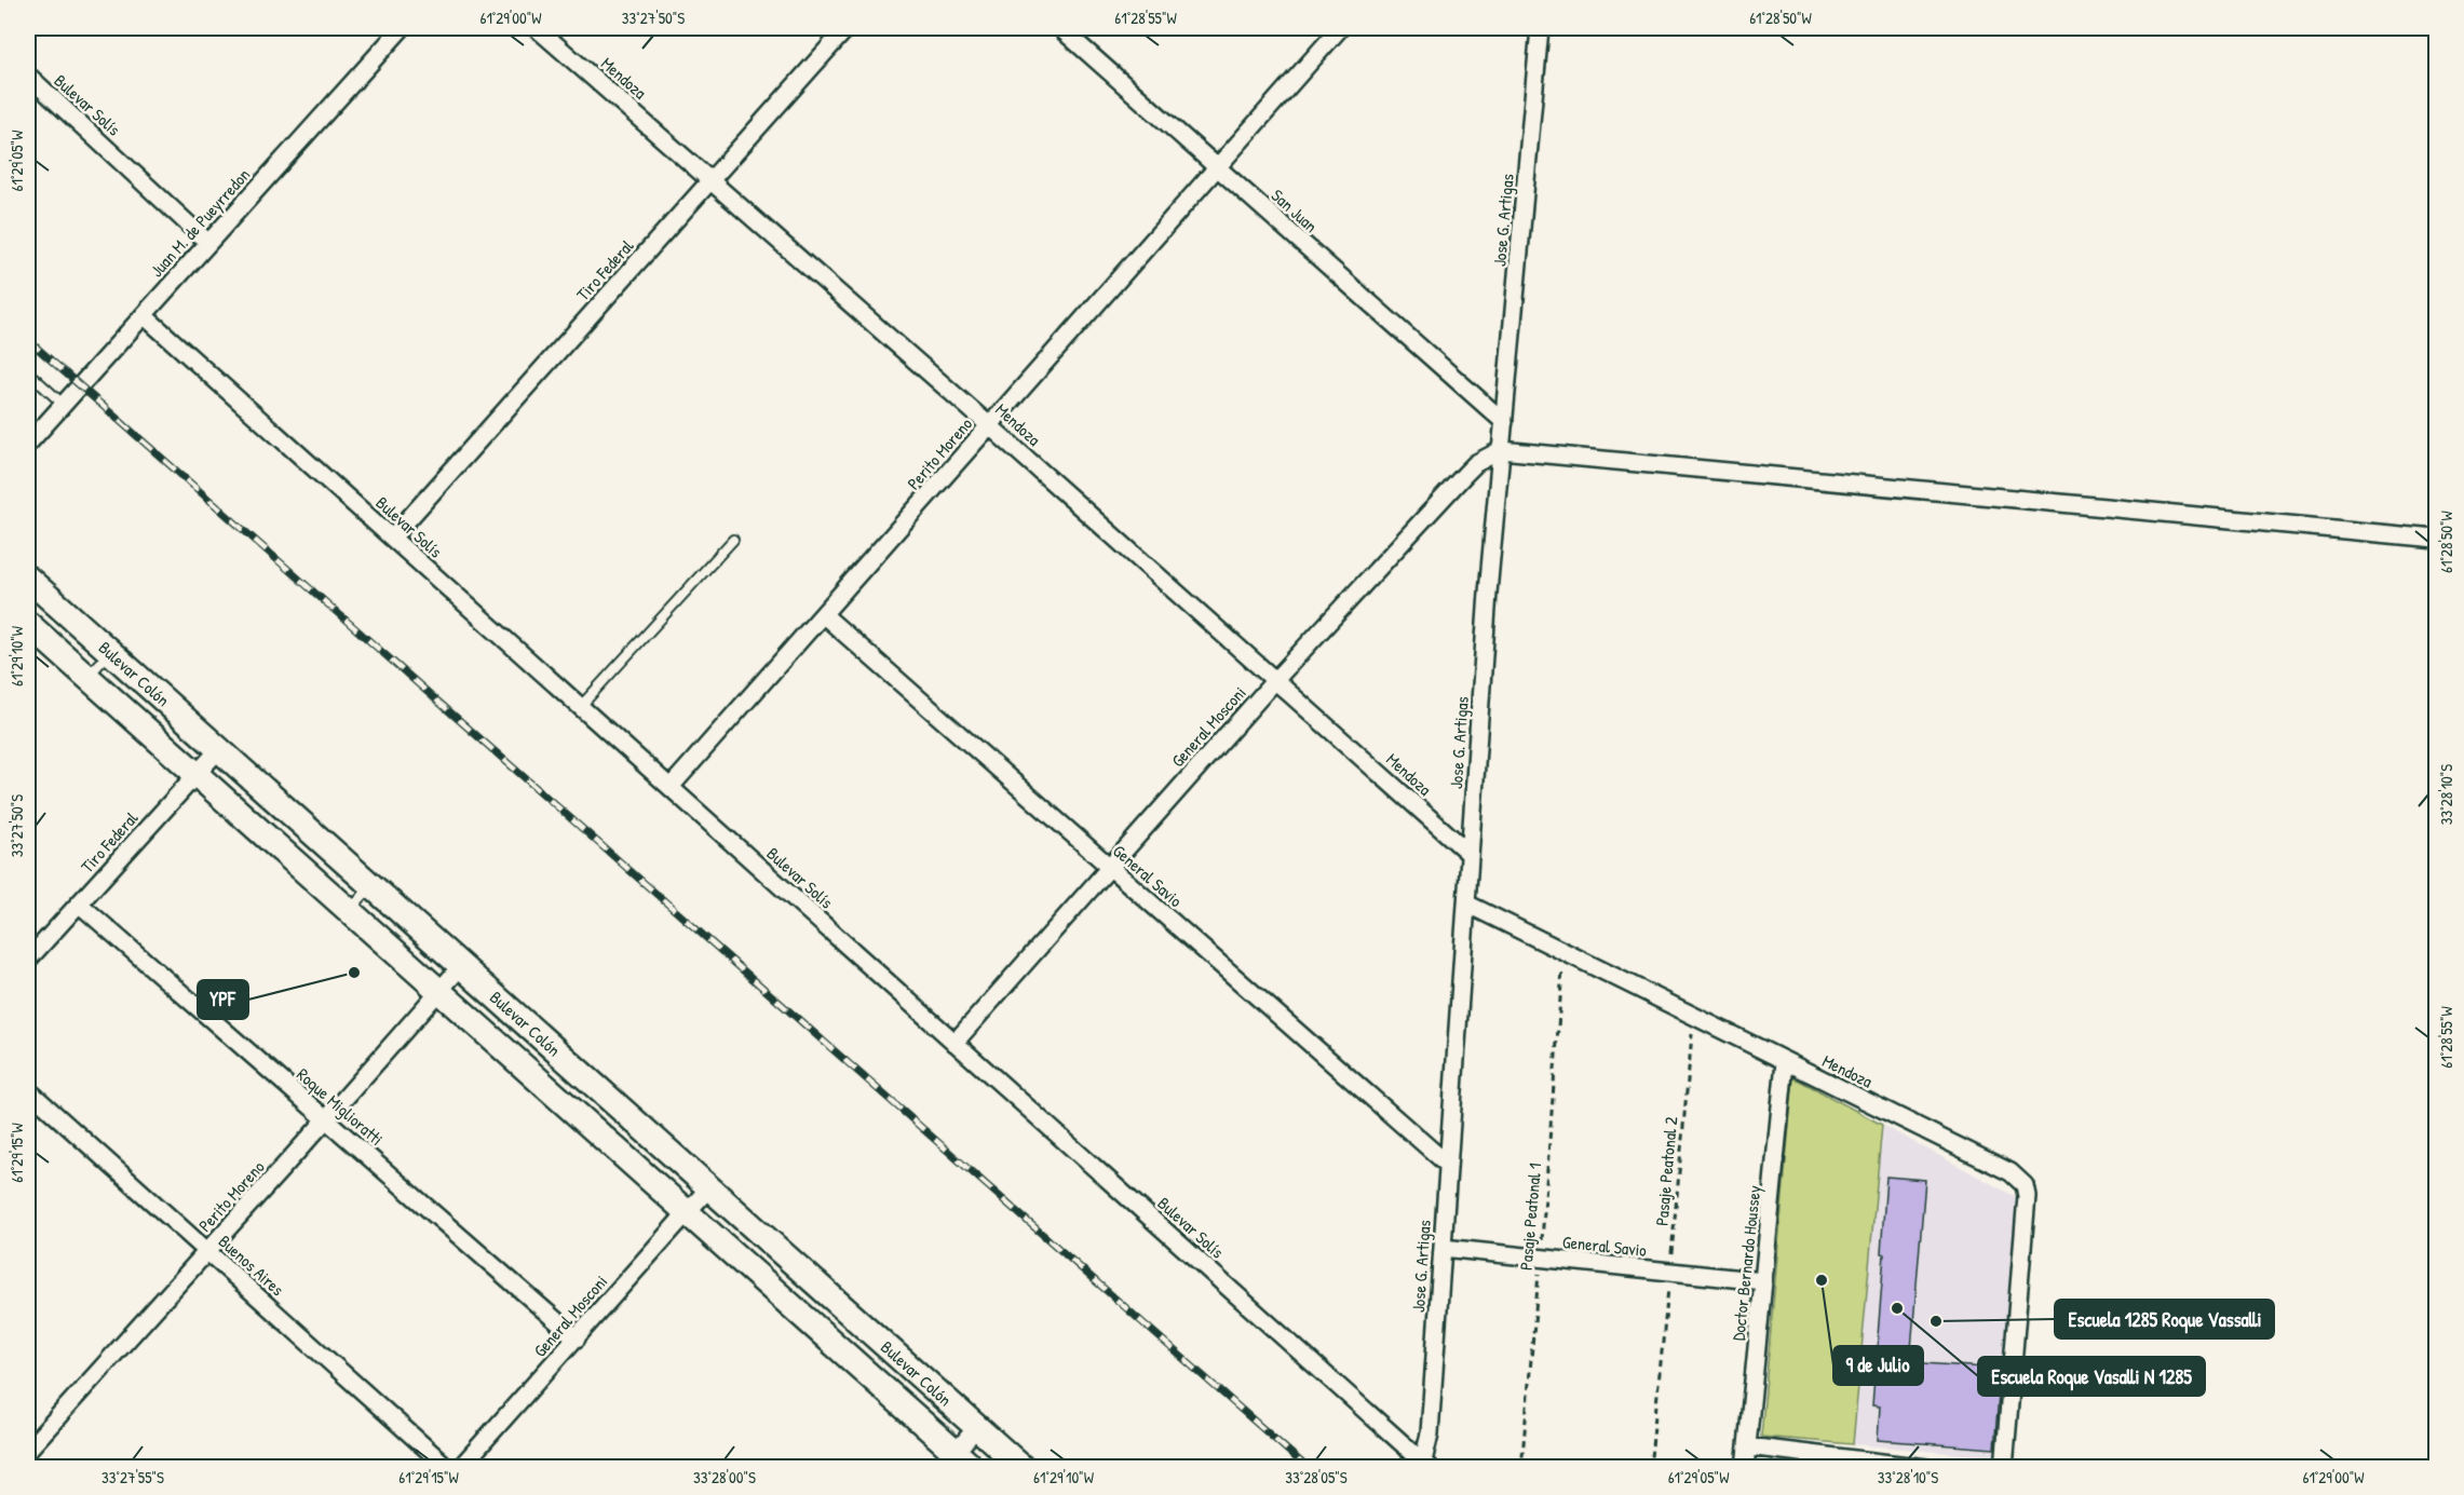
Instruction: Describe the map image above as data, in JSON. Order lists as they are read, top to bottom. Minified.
{"streets":{"main road":["Bulevar Colón"],"street":["Mendoza","Bulevar Solís","San Juan","Jose G. Artigas","Juan M. de Pueyrredon","Tiro Federal","Perito Moreno","General Mosconi","General Savio","Roque Miglioratti","Doctor Bernardo Houssey","Buenos Aires"],"path":["Pasaje Peatonal 2","Pasaje Peatonal 1"]},"crossings":[["Mendoza","Jose G. Artigas"],["Mendoza","Tiro Federal"],["Mendoza","Perito Moreno"],["Mendoza","General Mosconi"],["Mendoza","Doctor Bernardo Houssey"],["Bulevar Solís","Jose G. Artigas"],["Bulevar Solís","Juan M. de Pueyrredon"],["Bulevar Solís","Tiro Federal"],["Bulevar Solís","Perito Moreno"],["Bulevar Solís","General Mosconi"],["San Juan","Jose G. Artigas"],["San Juan","Perito Moreno"],["Jose G. Artigas","General Mosconi"],["Jose G. Artigas","General Savio"],["Tiro Federal","Bulevar Colón"],["Tiro Federal","Roque Miglioratti"],["Perito Moreno","Bulevar Colón"],["Perito Moreno","General Savio"],["Perito Moreno","Roque Miglioratti"],["Perito Moreno","Buenos Aires"],["Bulevar Colón","General Mosconi"],["General Mosconi","General Savio"],["General Mosconi","Roque Miglioratti"],["General Savio","Pasaje Peatonal 2"],["General Savio","Pasaje Peatonal 1"],["General Savio","Doctor Bernardo Houssey"]],"places":["YPF","9 de Julio","Escuela Roque Vasalli N 1285","Escuela 1285 Roque Vassalli"],"coordinates":["61°29'00\"W","33°27'50\"S","61°28'55\"W","61°28'50\"W","61°29'05\"W","61°29'10\"W","33°28'10\"S","61°29'15\"W","33°27'55\"S","33°28'00\"S","33°28'05\"S"]}
